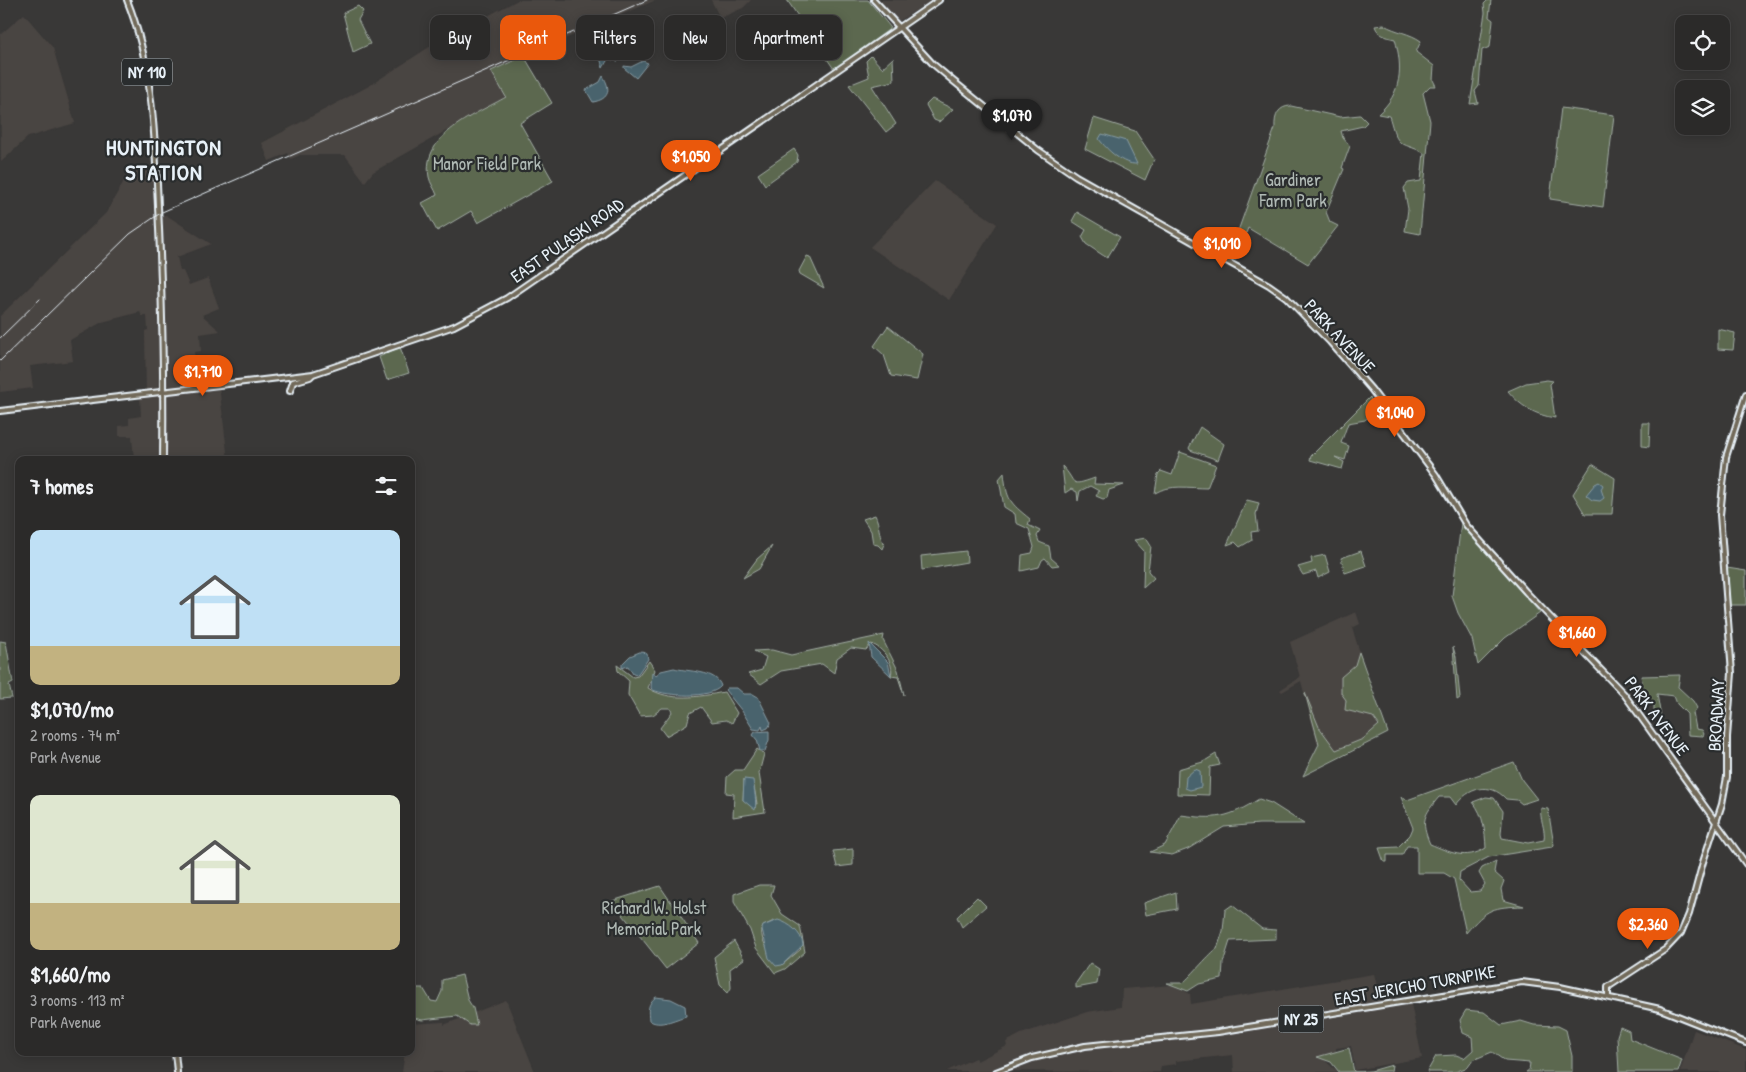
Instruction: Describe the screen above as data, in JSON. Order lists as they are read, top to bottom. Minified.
{"streets":{"main road":["NY 110","EAST PULASKI ROAD","PARK AVENUE","BROADWAY","EAST JERICHO TURNPIKE","NY 25"]},"crossings":[["NY 110","EAST PULASKI ROAD"],["EAST PULASKI ROAD","PARK AVENUE"],["PARK AVENUE","BROADWAY"],["BROADWAY","EAST JERICHO TURNPIKE"]],"districts":["HUNTINGTON STATION"],"parks":["Manor Field Park","Gardiner Farm Park","Richard W. Holst Memorial Park"],"page":{"chip":["Buy","Rent","Filters","New","Apartment"],"price":["$1,070","$1,050","$1,010","$1,710","$1,040","$1,660","$2,360"],"heading":"7 homes","list":[{"name":"$1,070/mo","note":"2 rooms · 74 m² · Park Avenue"},{"name":"$1,660/mo","note":"3 rooms · 113 m² · Park Avenue"}]}}
